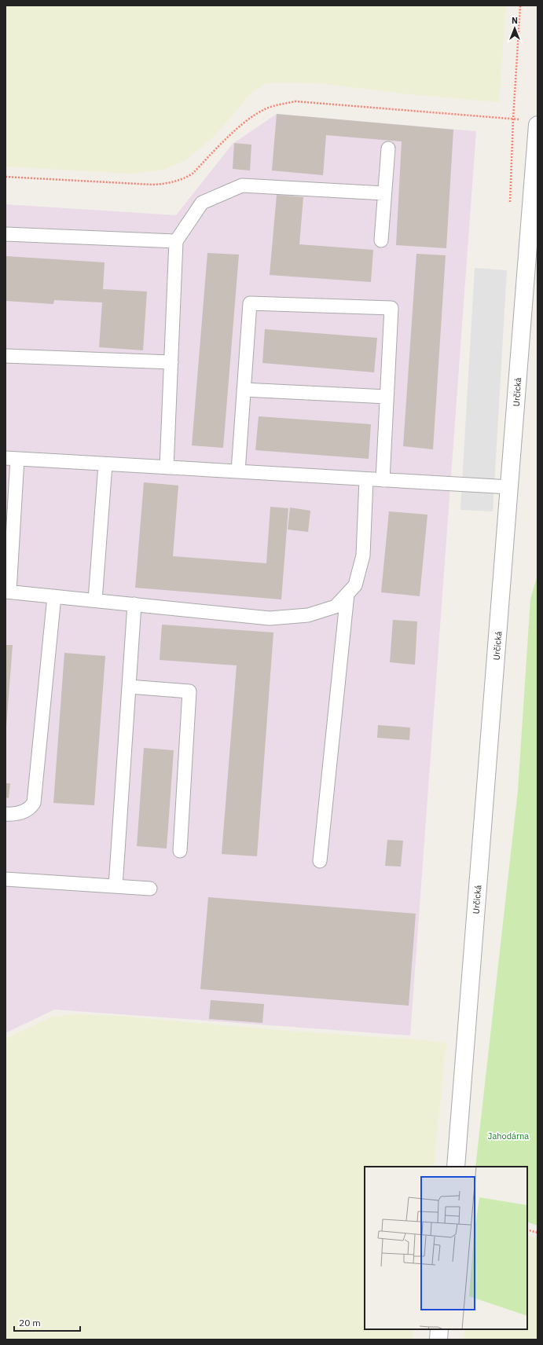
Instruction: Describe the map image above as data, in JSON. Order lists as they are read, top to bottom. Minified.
{"streets":{"street":["Určická"]},"parks":["Jahodárna"],"scale_bar":"20 m","north":"top"}
